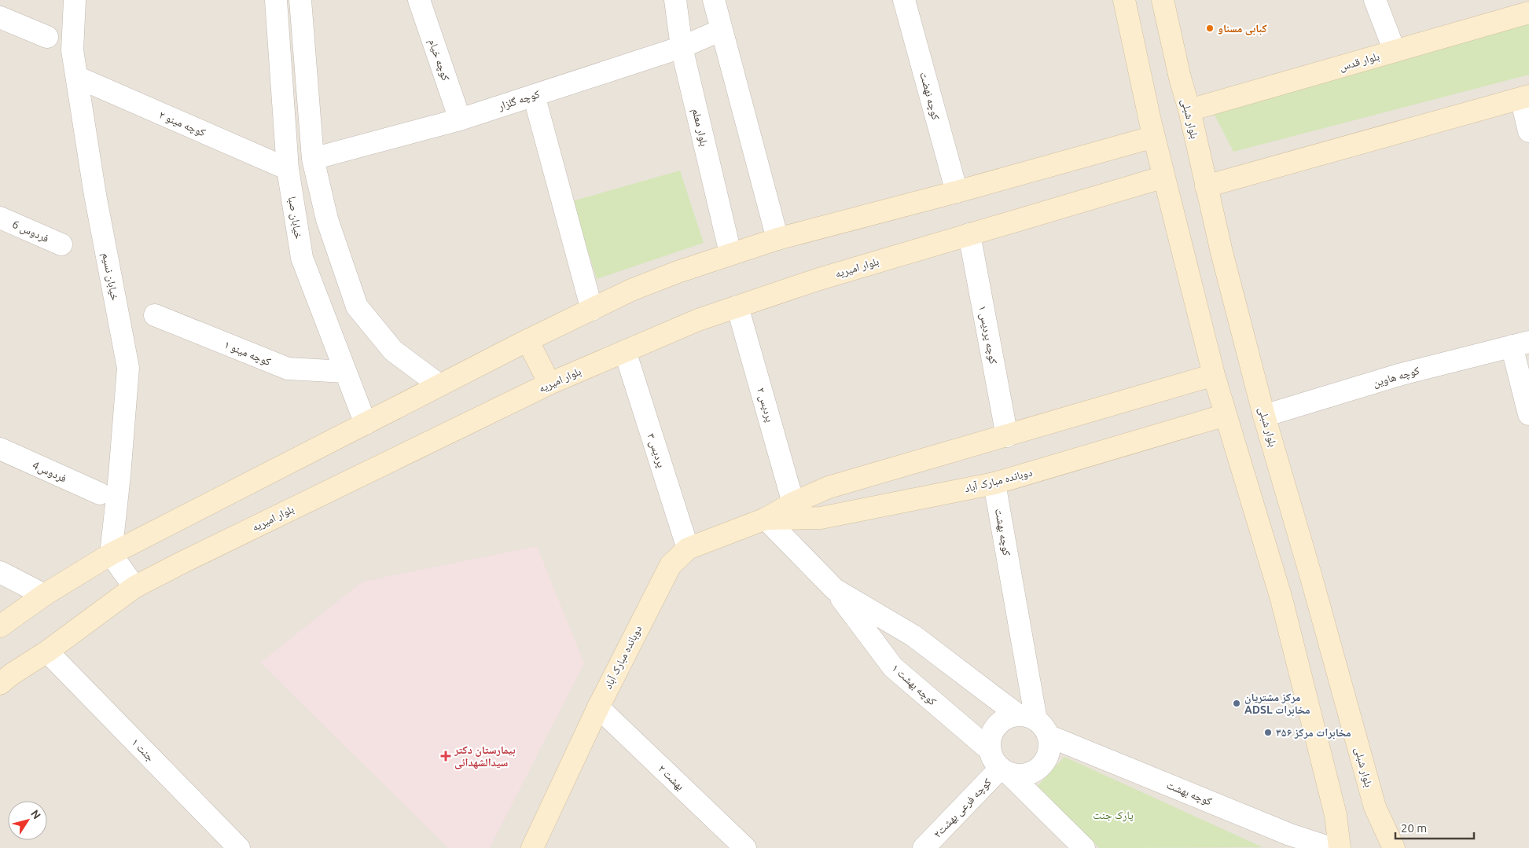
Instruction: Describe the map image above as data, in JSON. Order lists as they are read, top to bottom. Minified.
{"streets":{"street":["کوچه خیام","بلوار قدس","کوچه نهضت","کوچه گلزار","بلوار شبلی","کوچه مینو ۲","بلوار معلم","خیابان صبا","فردوس 6","بلوار امیریه","خیابان نسیم","کوچه پردیس ۱","کوچه مینو ۱","کوچه هاوین","پردیس ۲","پردیس ۳","فردوس4","دوبانده مبارک آباد","کوچه بهشت","کوچه بهشت ۱","جنت ۱","بهشت ۲","کوچه فرعی بهشت۲"]},"crossings":[["کوچه خیام","کوچه گلزار"],["بلوار قدس","بلوار شبلی"],["کوچه گلزار","بلوار معلم"],["بلوار شبلی","کوچه هاوین"],["کوچه مینو ۲","خیابان صبا"],["کوچه مینو ۲","خیابان نسیم"],["خیابان صبا","کوچه مینو ۱"],["بلوار امیریه","کوچه پردیس ۱"],["بلوار امیریه","پردیس ۲"],["بلوار امیریه","پردیس ۳"],["بلوار امیریه","جنت ۱"],["کوچه پردیس ۱","دوبانده مبارک آباد"],["پردیس ۲","دوبانده مبارک آباد"],["پردیس ۳","دوبانده مبارک آباد"],["دوبانده مبارک آباد","کوچه بهشت"],["دوبانده مبارک آباد","بهشت ۲"],["کوچه بهشت","کوچه بهشت ۱"],["کوچه بهشت","کوچه فرعی بهشت۲"],["کوچه بهشت ۱","کوچه فرعی بهشت۲"]],"parks":["پارک جنت"],"places":{"other":["کبابی مسناو","مرکز مشتریان ADSL مخابرات","مخابرات مرکز ۳۵۶"],"health":["بیمارستان دکتر سیدالشهدائی"]},"scale_bar":"20 m","north":"top right"}
